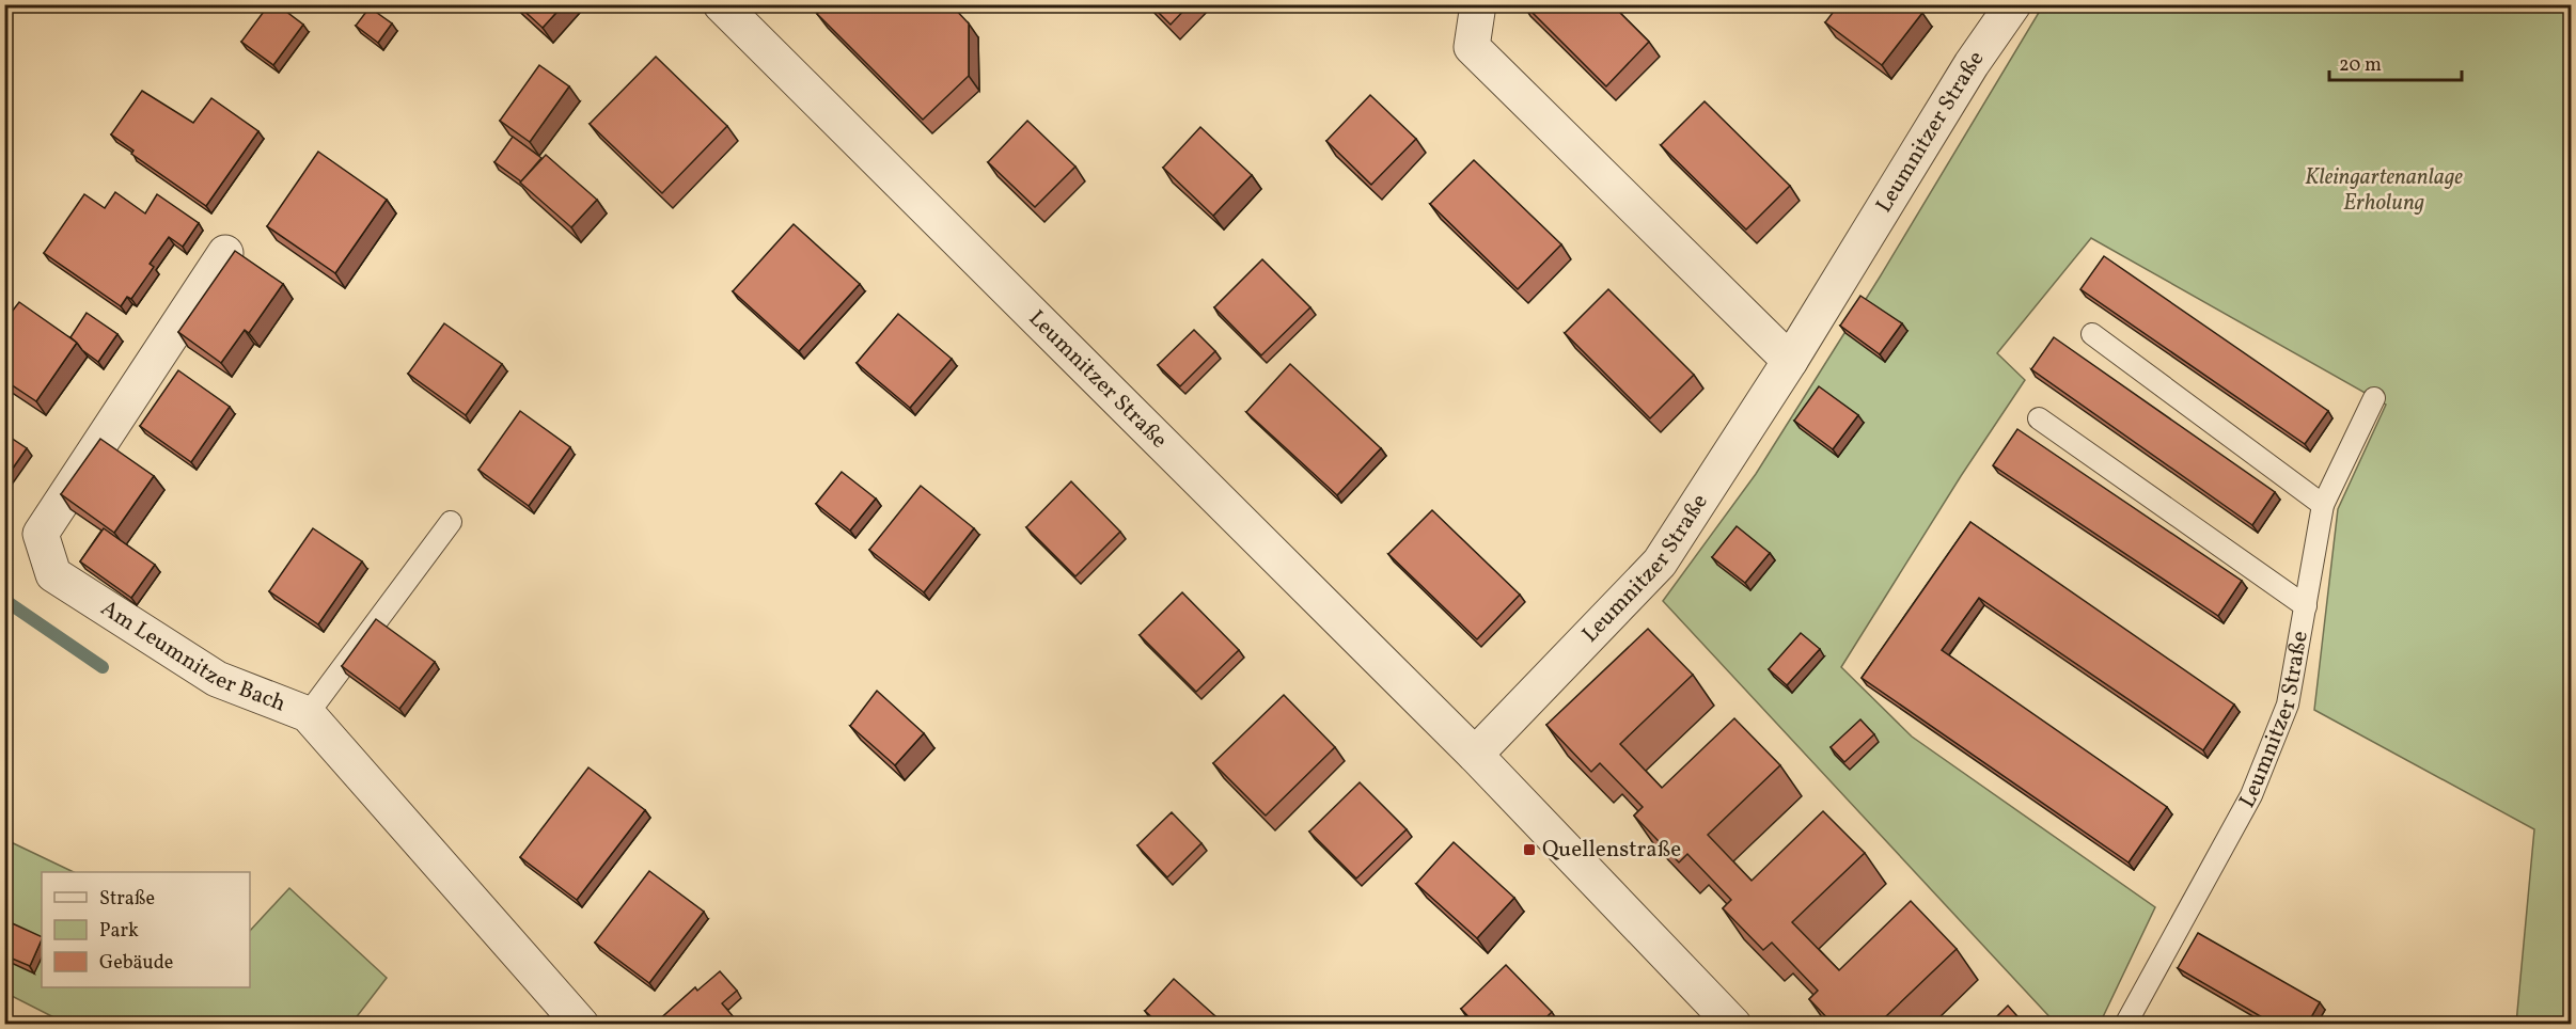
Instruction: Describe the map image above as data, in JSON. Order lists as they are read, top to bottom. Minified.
{"streets":{"street":["Leumnitzer Straße","Am Leumnitzer Bach"]},"parks":["Kleingartenanlage Erholung"],"places":{"transit":["Quellenstraße"]},"legend":["Straße","Park","Gebäude"],"scale_bar":"20 m"}
